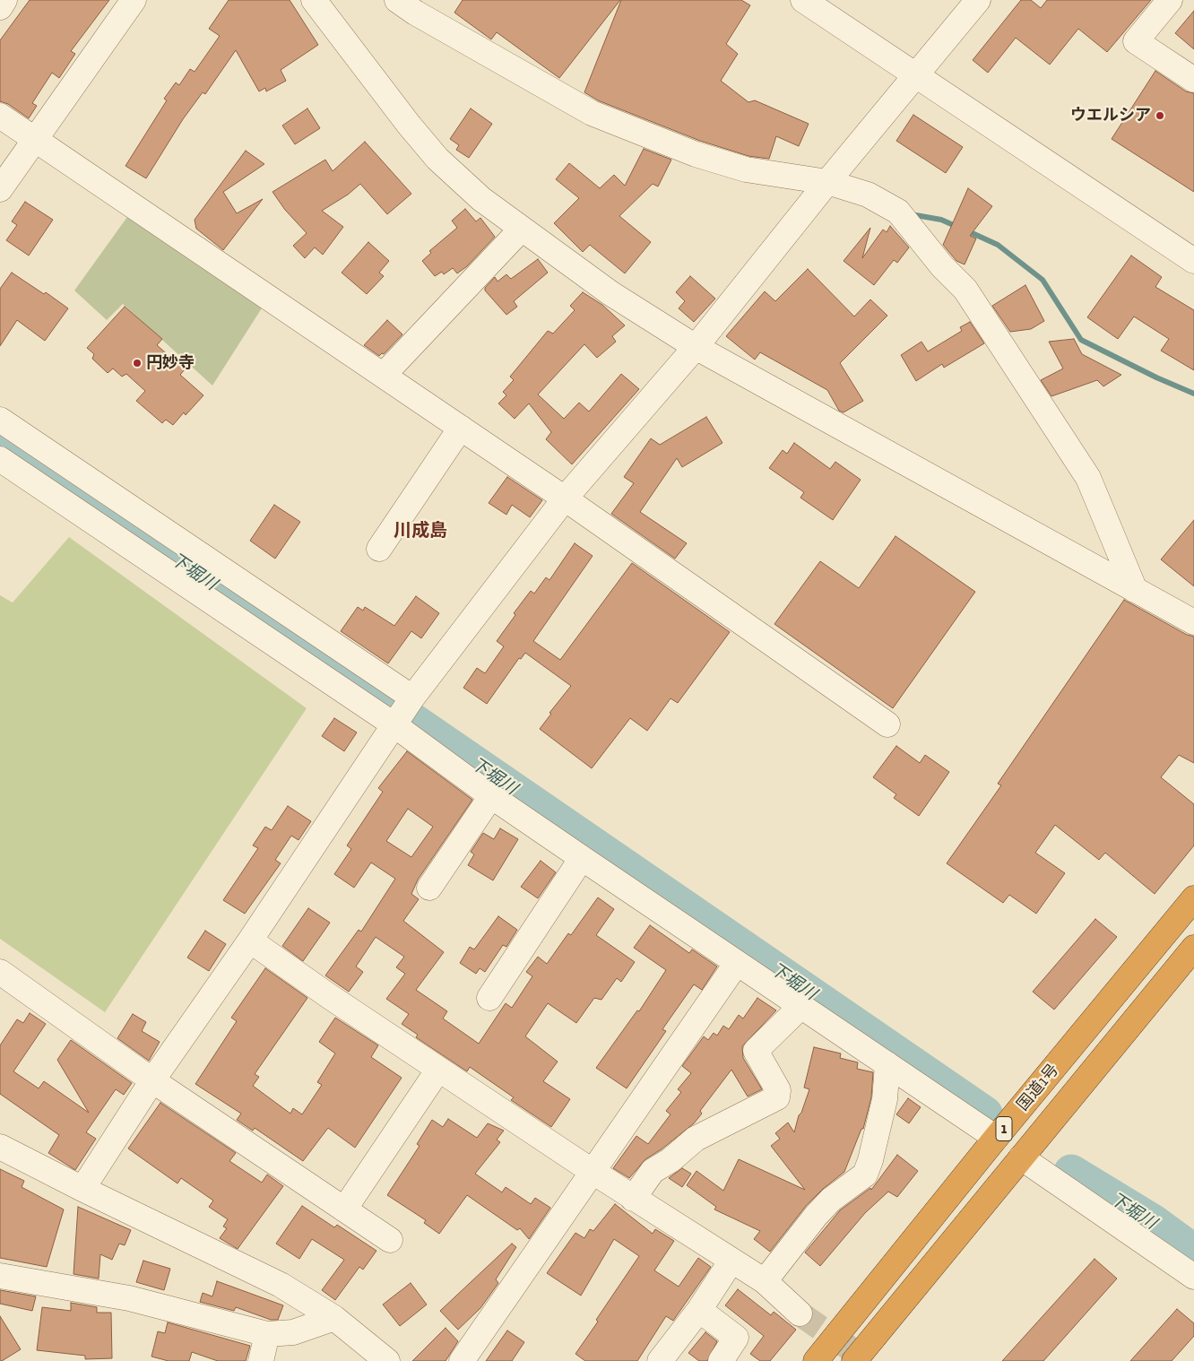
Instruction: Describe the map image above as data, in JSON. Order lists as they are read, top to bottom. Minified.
{"streets":{"highway":["国道1号","1"]},"districts":["川成島"],"water":["下堀川"],"places":["ウエルシア","円妙寺"]}
